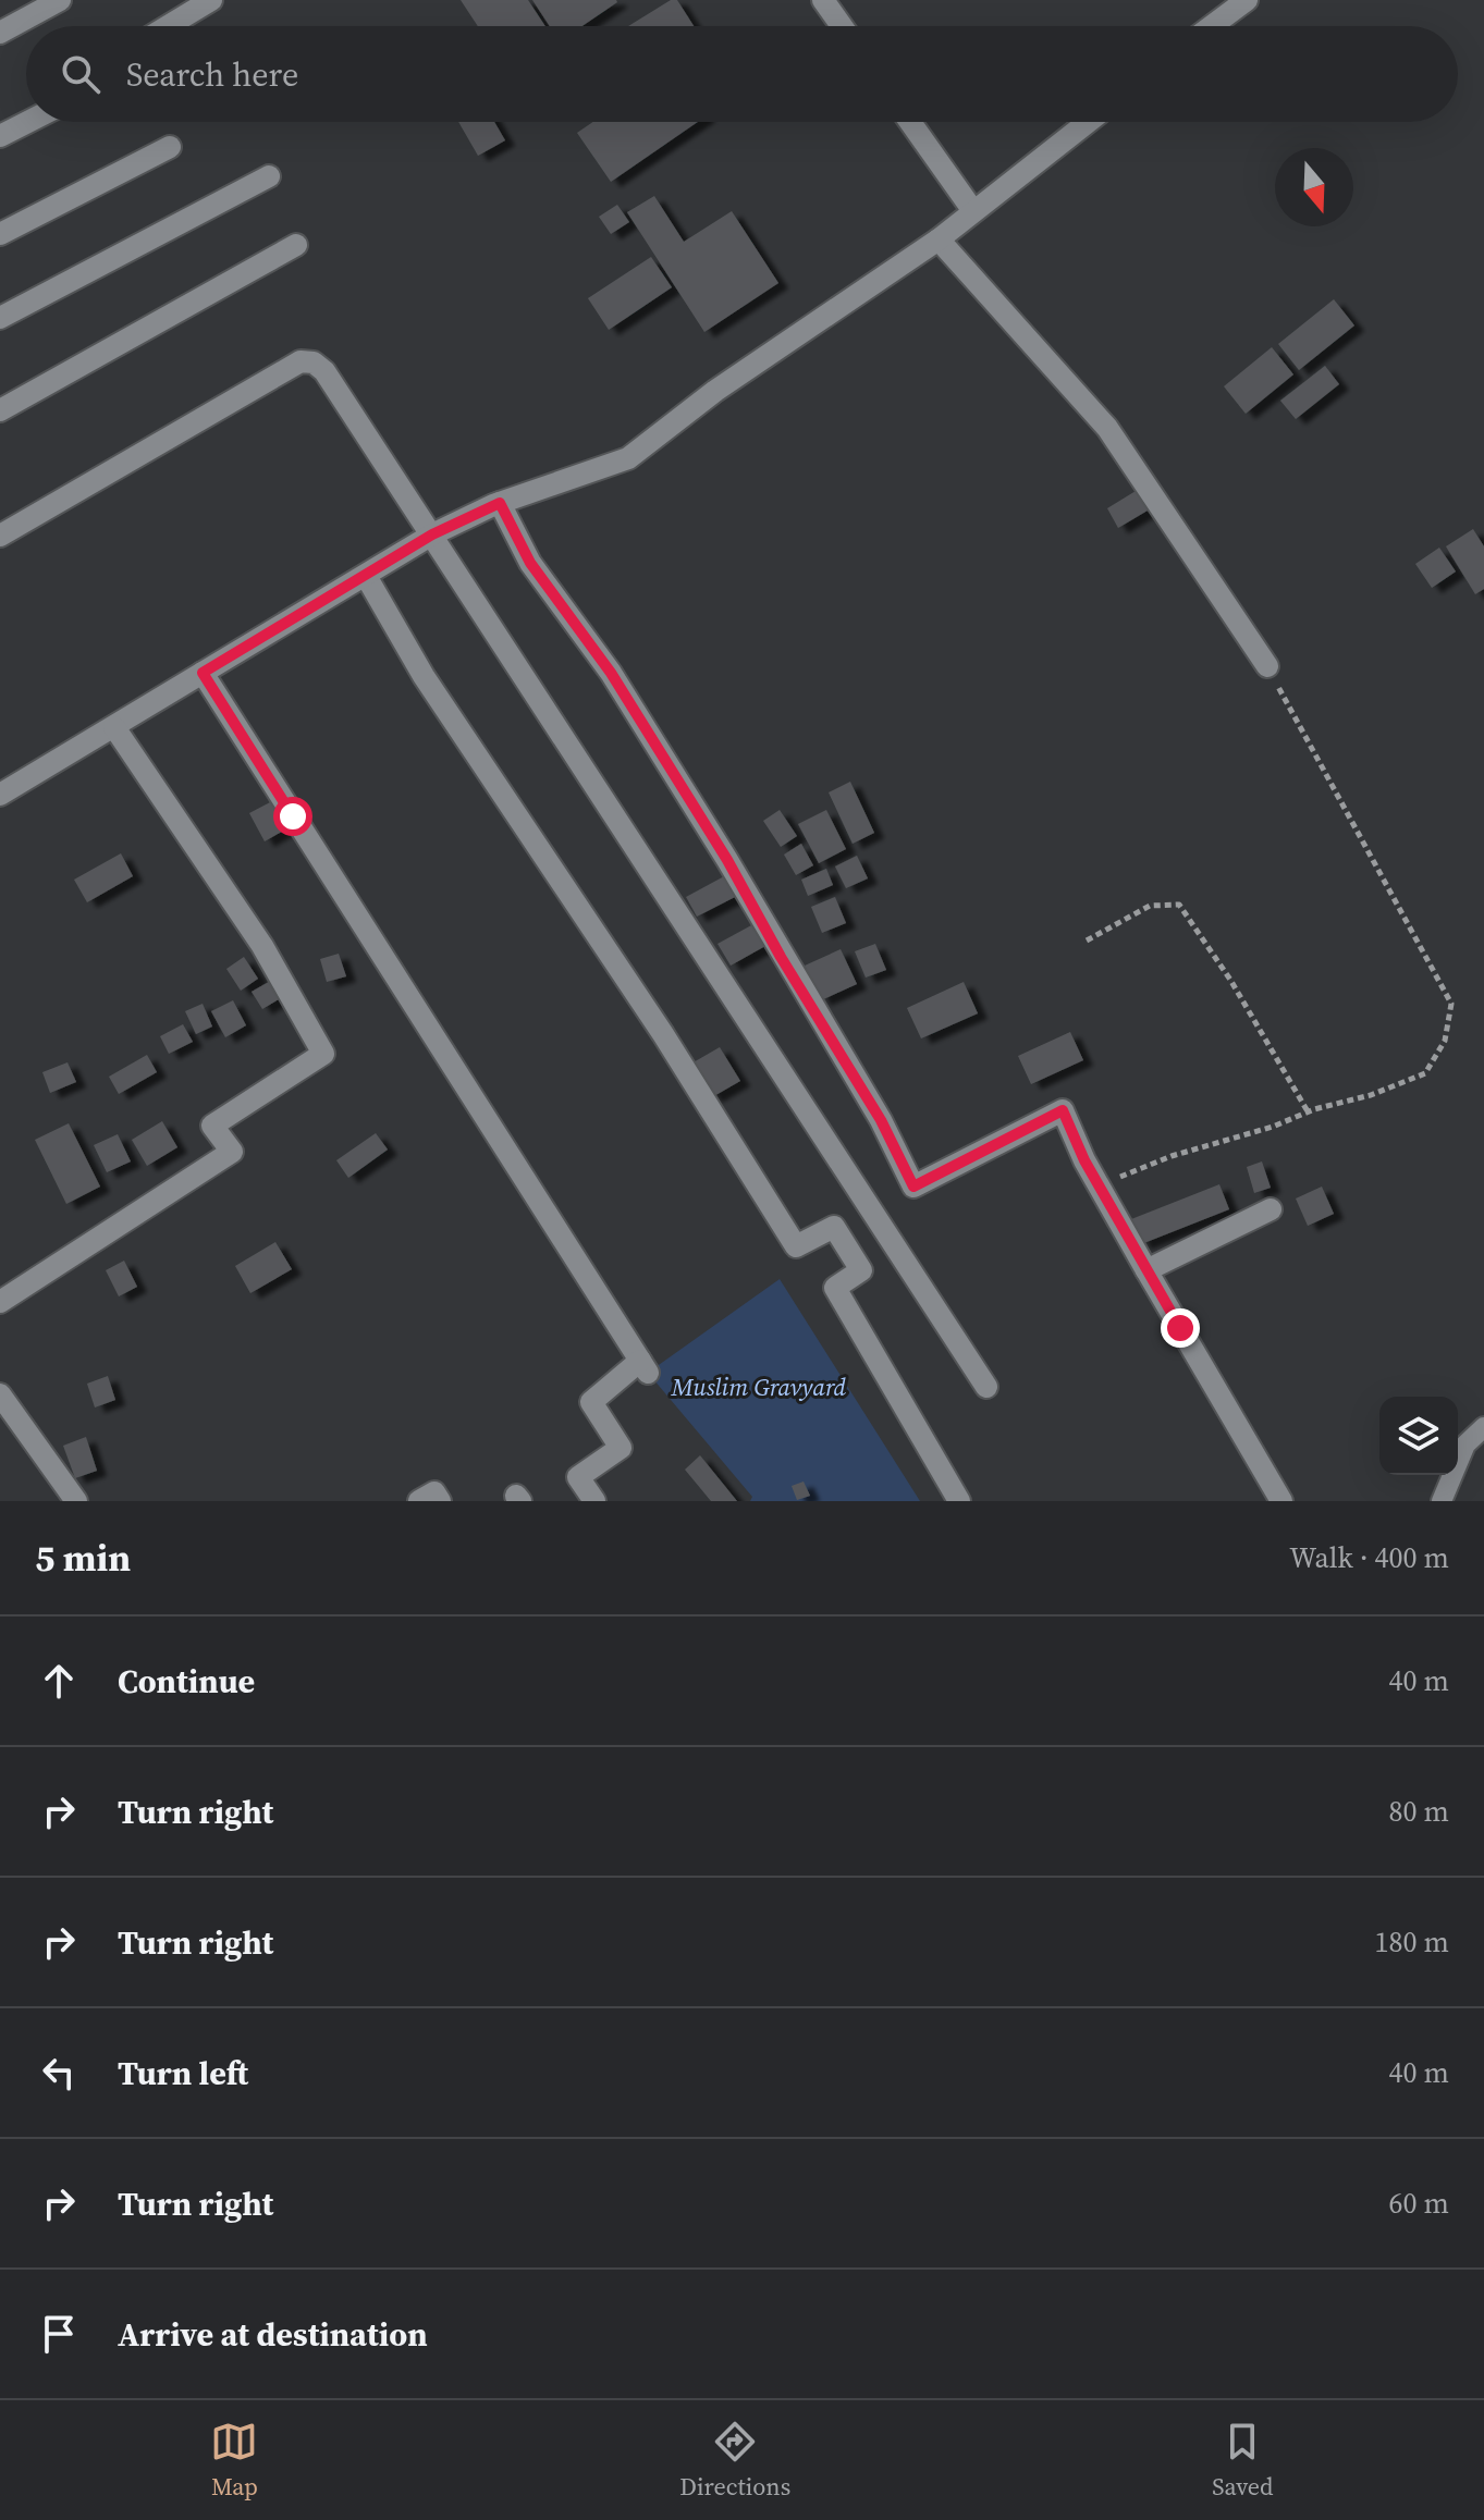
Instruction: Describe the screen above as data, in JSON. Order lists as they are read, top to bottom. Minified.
{"parks":["Muslim Gravyard"],"north":"bottom","page":{"search":"Search here","heading":["5 min","Walk · 400 m"],"list":[["Continue","40 m"],["Turn right","80 m"],["Turn right","180 m"],["Turn left","40 m"],["Turn right","60 m"],"Arrive at destination"],"nav":["Map","Directions","Saved"]}}
